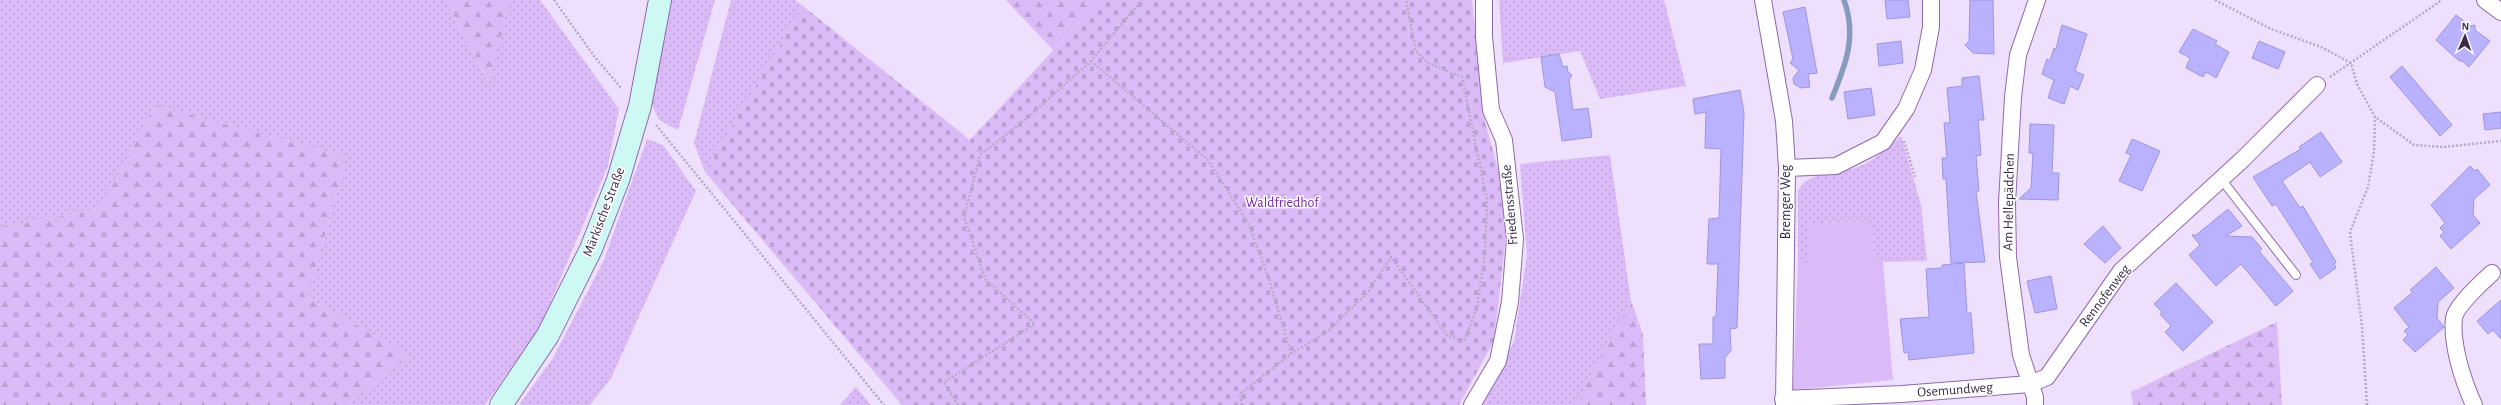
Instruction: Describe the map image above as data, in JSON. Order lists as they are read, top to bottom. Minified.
{"streets":{"main road":["Märkische Straße"],"street":["Bremger Weg","Am Hellepädchen","Friedensstraße","Rennofenweg","Osemundweg"]},"crossings":[["Bremger Weg","Osemundweg"],["Am Hellepädchen","Rennofenweg"],["Am Hellepädchen","Osemundweg"],["Rennofenweg","Osemundweg"]],"parks":["Waldfriedhof"],"north":"top"}
